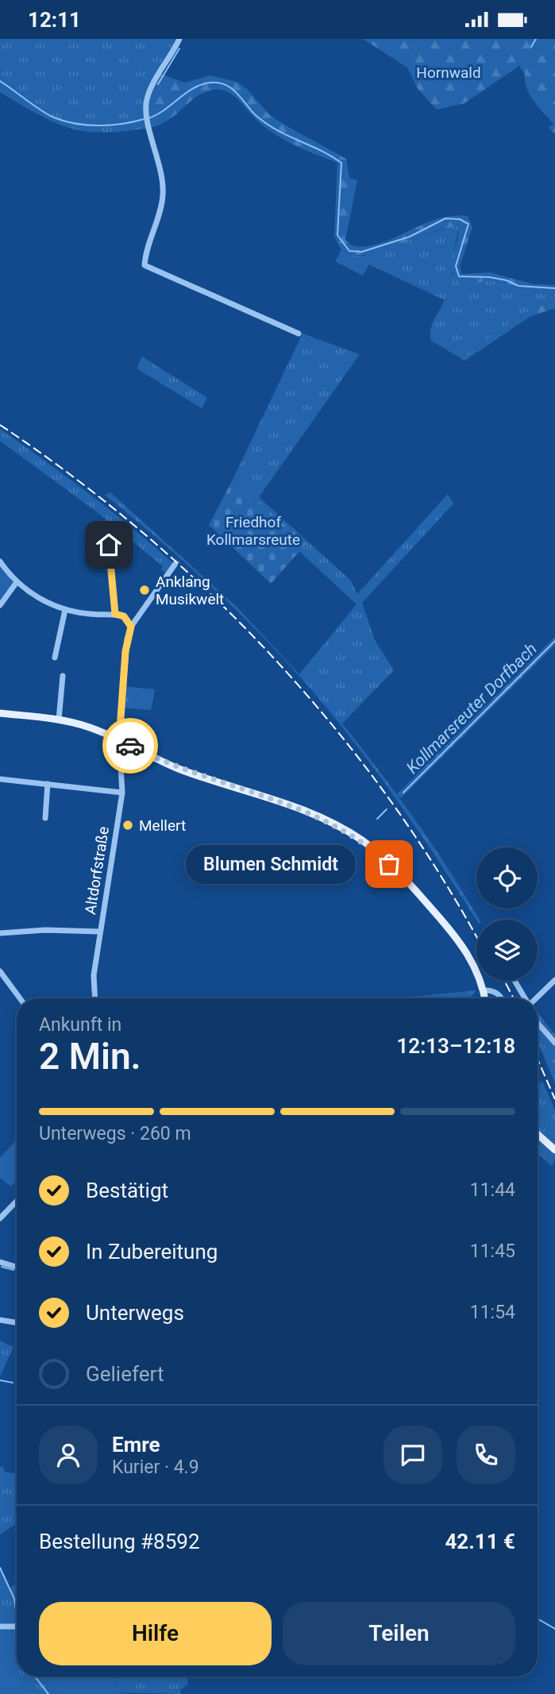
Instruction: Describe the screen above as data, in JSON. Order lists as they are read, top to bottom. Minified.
{"streets":{"street":["Altdorfstraße"]},"water":["Kollmarsreuter Dorfbach"],"parks":["Hornwald","Friedhof Kollmarsreute"],"places":["Anklang Musikwelt","Mellert","Blumen Schmidt"],"page":{"status":"12:11","bubble":"Blumen Schmidt","heading":["2 Min.","Ankunft in","12:13–12:18"],"panel":["Emre","Kurier · 4.9","Bestellung #8592","42.11 €"],"bar":"Unterwegs · 260 m","list":[["Bestätigt","11:44"],["In Zubereitung","11:45"],["Unterwegs","11:54"],"Geliefert"],"buttons":["Hilfe","Teilen"]}}
